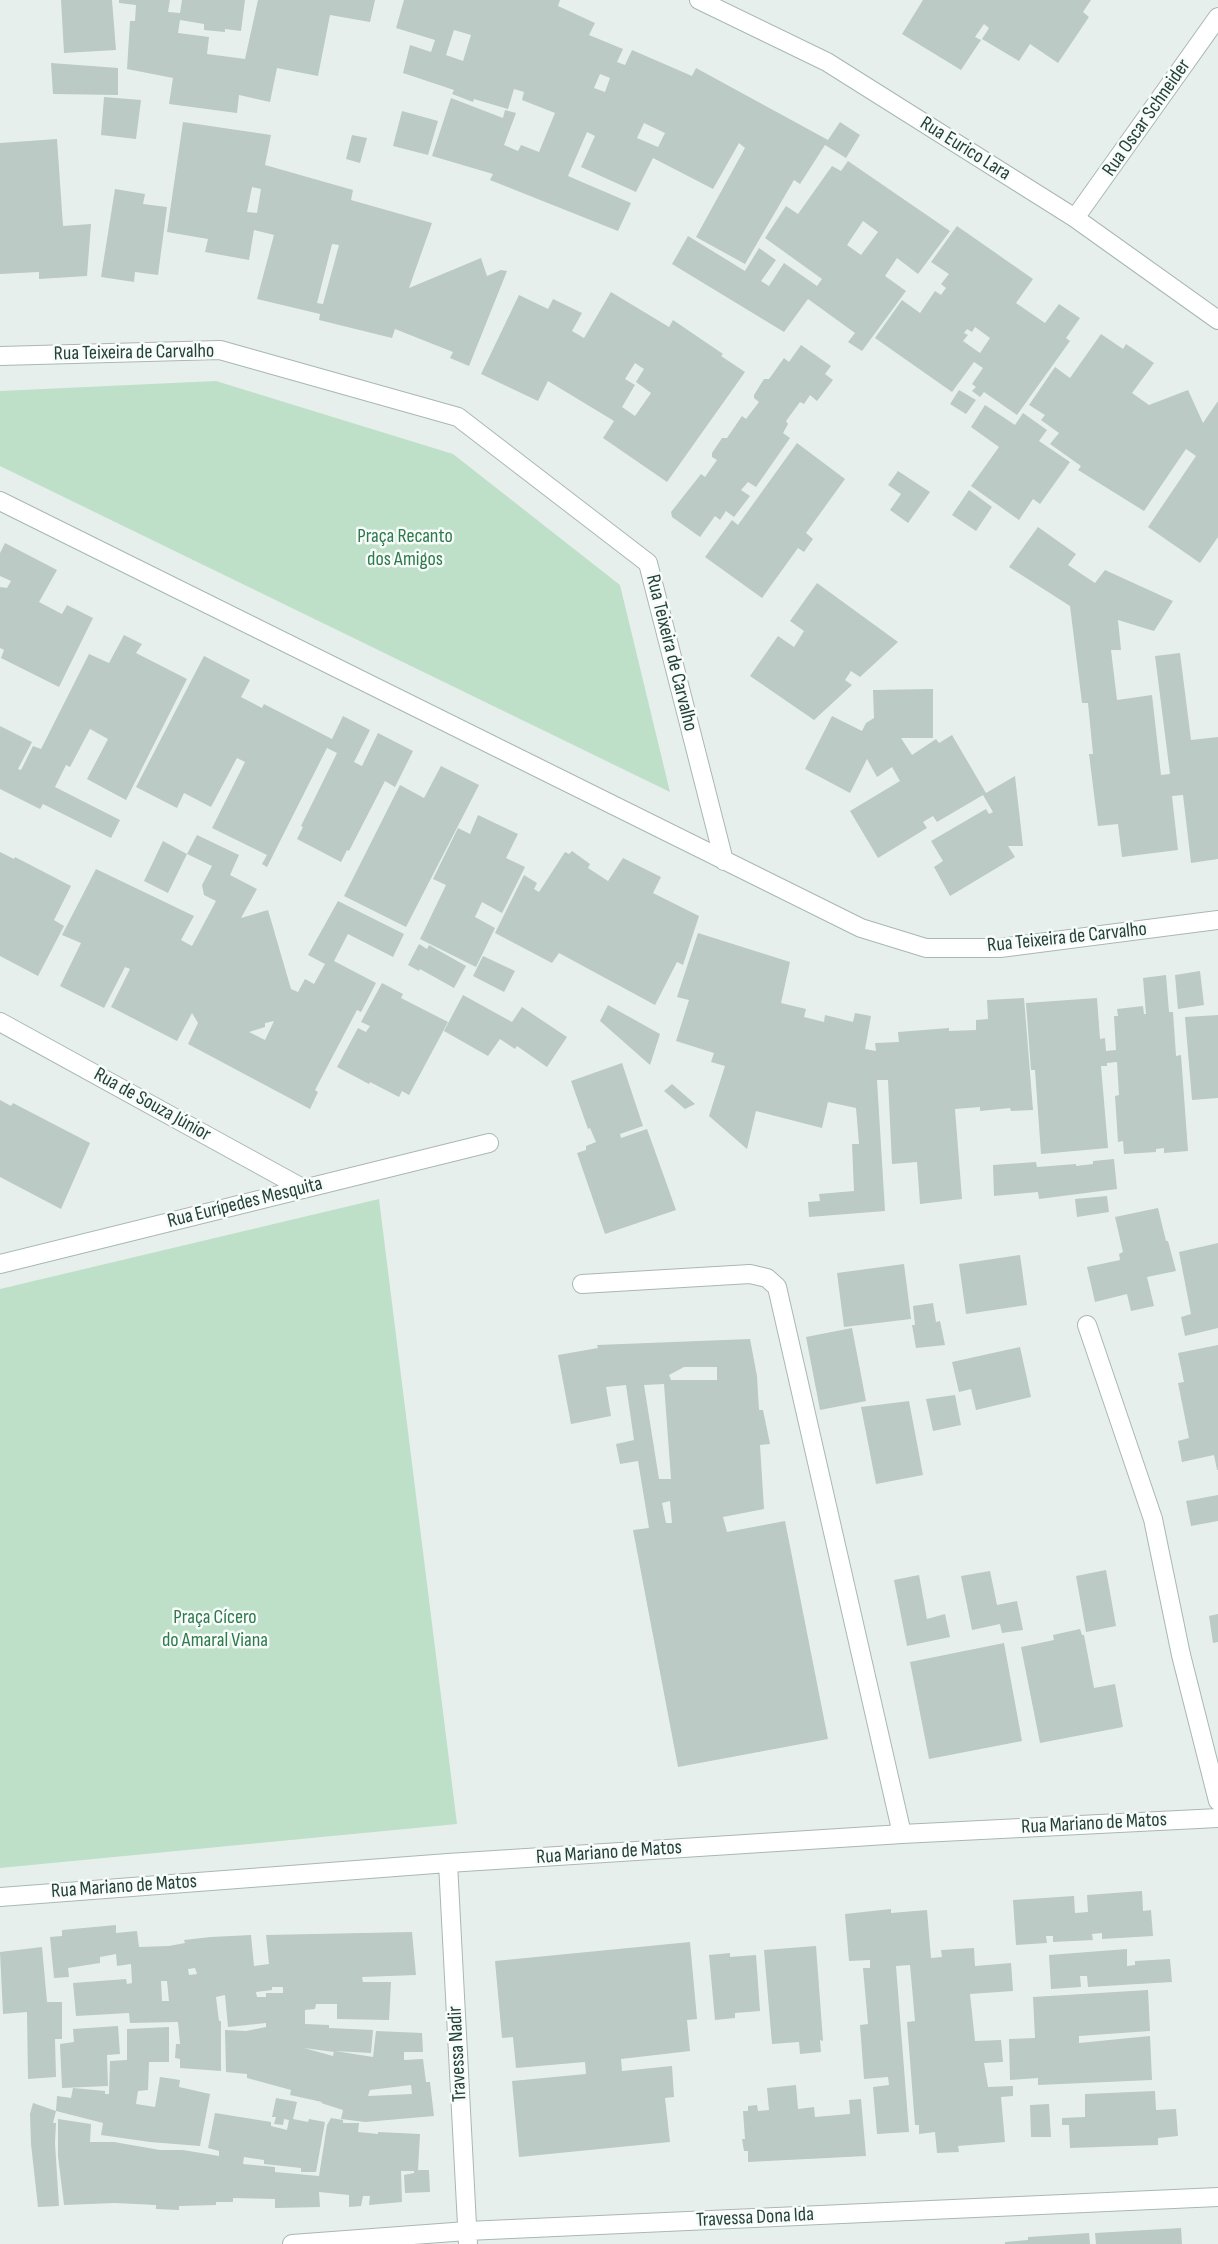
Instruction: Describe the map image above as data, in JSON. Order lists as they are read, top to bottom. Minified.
{"streets":{"street":["Rua Oscar Schneider","Rua Eurico Lara","Rua Teixeira de Carvalho","Rua de Souza Júnior","Rua Eurípedes Mesquita","Rua Mariano de Matos","Travessa Nadir","Travessa Dona Ida"]},"crossings":[["Rua Oscar Schneider","Rua Eurico Lara"],["Rua de Souza Júnior","Rua Eurípedes Mesquita"],["Rua Mariano de Matos","Travessa Nadir"],["Travessa Nadir","Travessa Dona Ida"]],"parks":["Praça Recanto dos Amigos","Praça Cícero do Amaral Viana"]}
